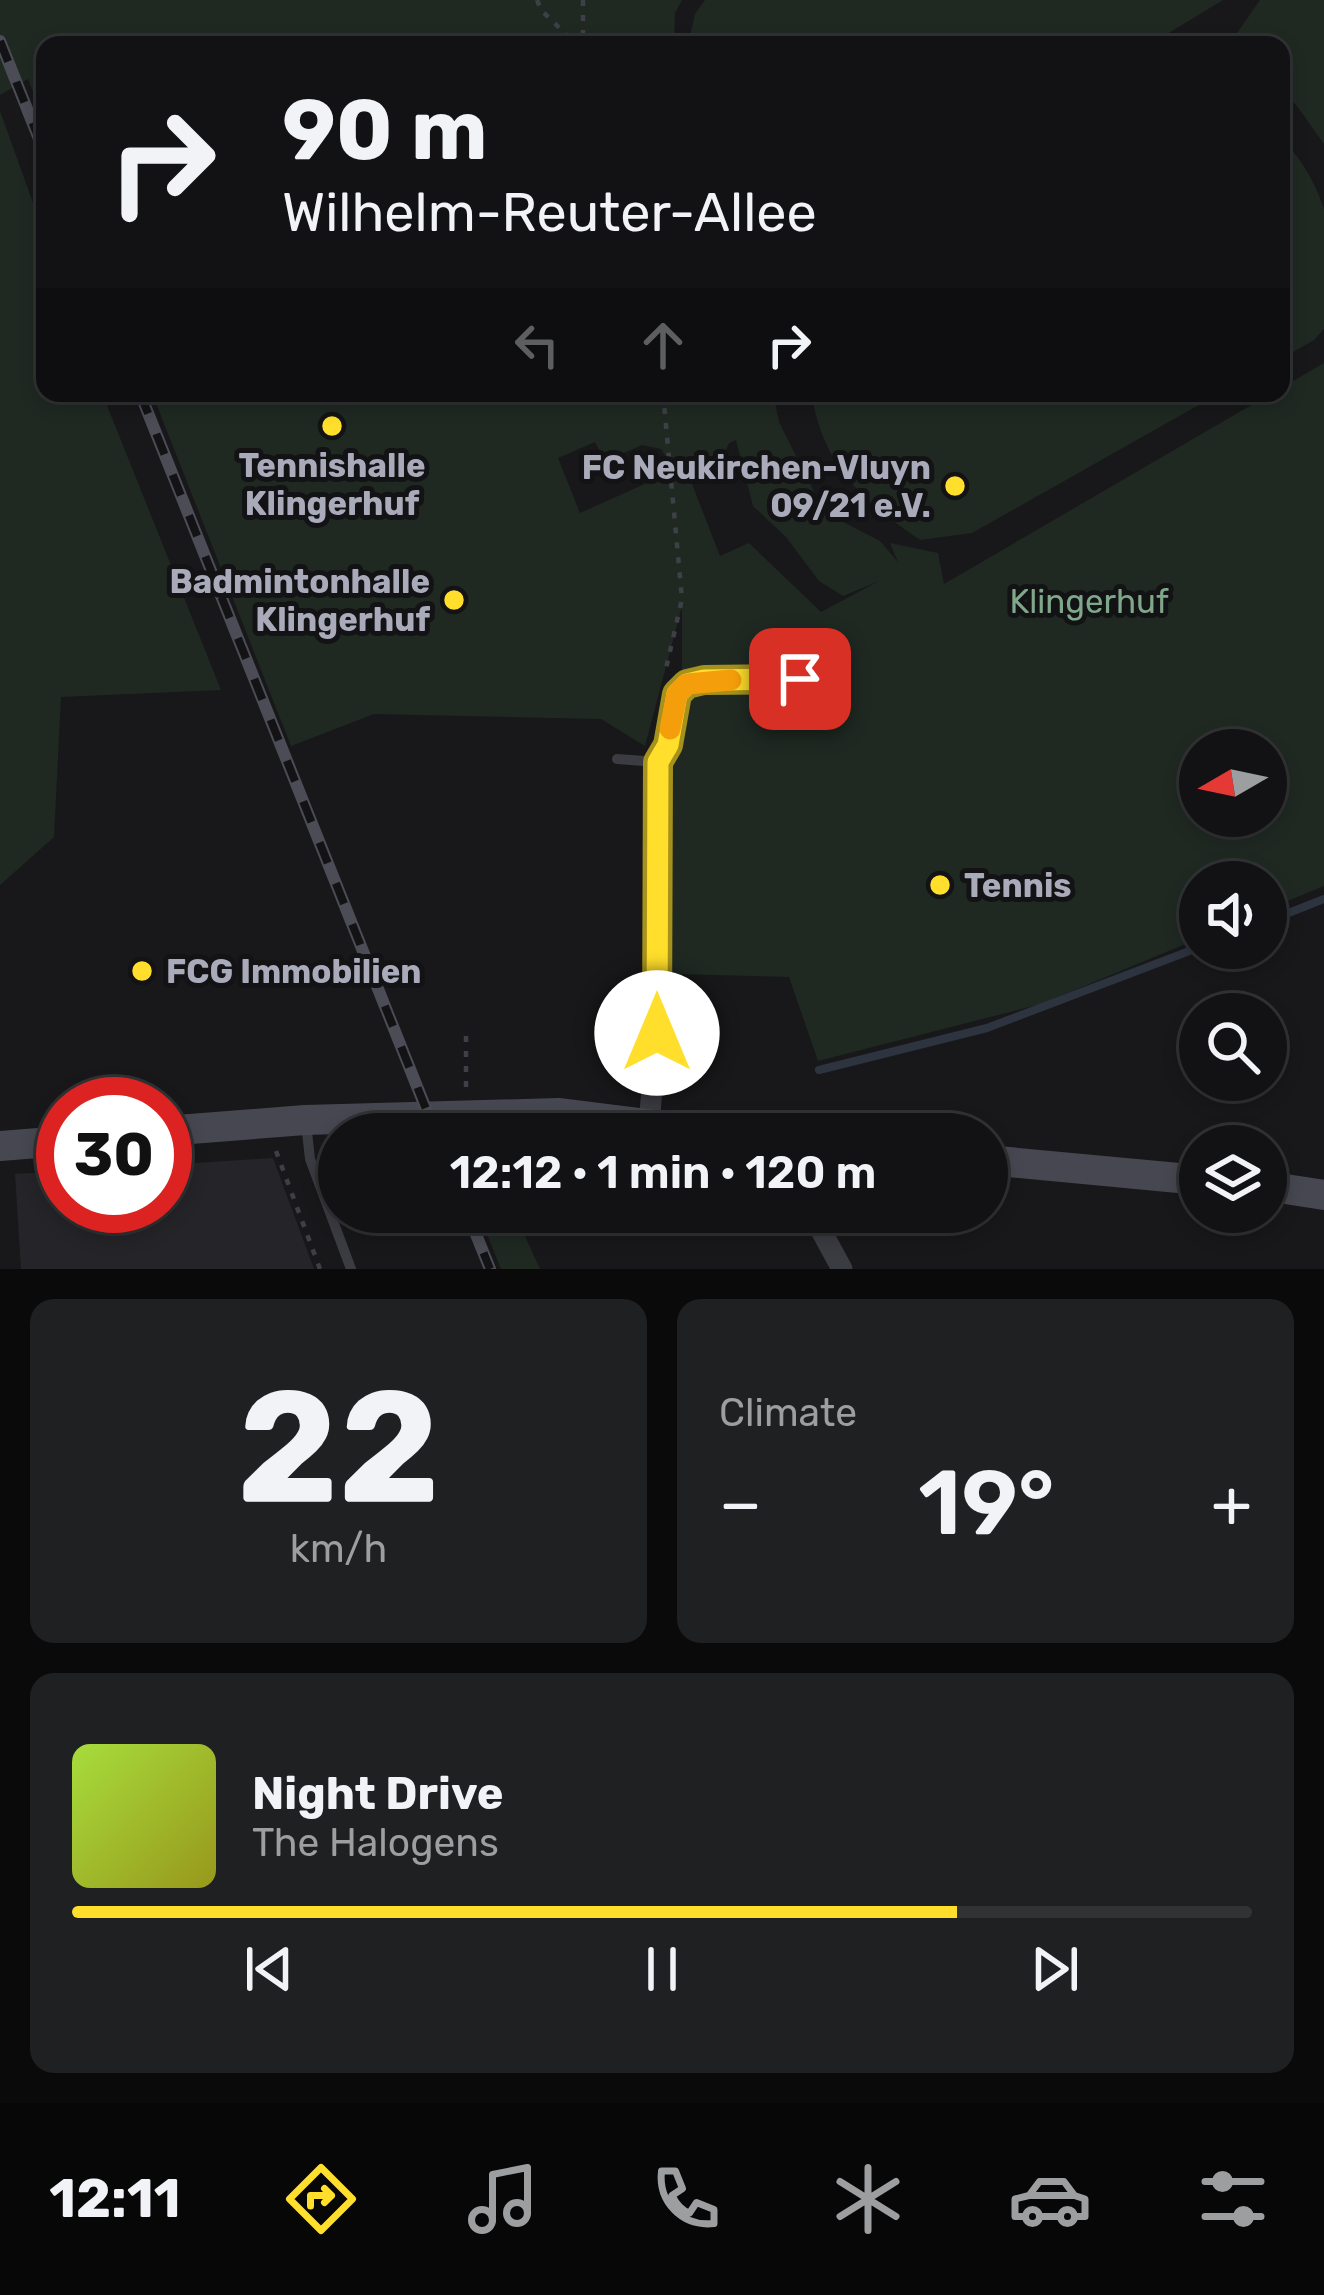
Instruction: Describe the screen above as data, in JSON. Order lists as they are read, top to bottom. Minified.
{"parks":["Klingerhuf"],"places":["Tennishalle Klingerhuf","FC Neukirchen-Vluyn 09/21 e.V.","Badmintonhalle Klingerhuf","Tennis","FCG Immobilien"],"north":"left","page":{"turn":["90 m","Wilhelm-Reuter-Allee"],"limit":"30","trip":"12:12 · 1 min · 120 m","tile":[["22","km/h"],"Climate"],"heat":["−","19°","+"],"song":["Night Drive","The Halogens"],"tabs":"12:11"}}
